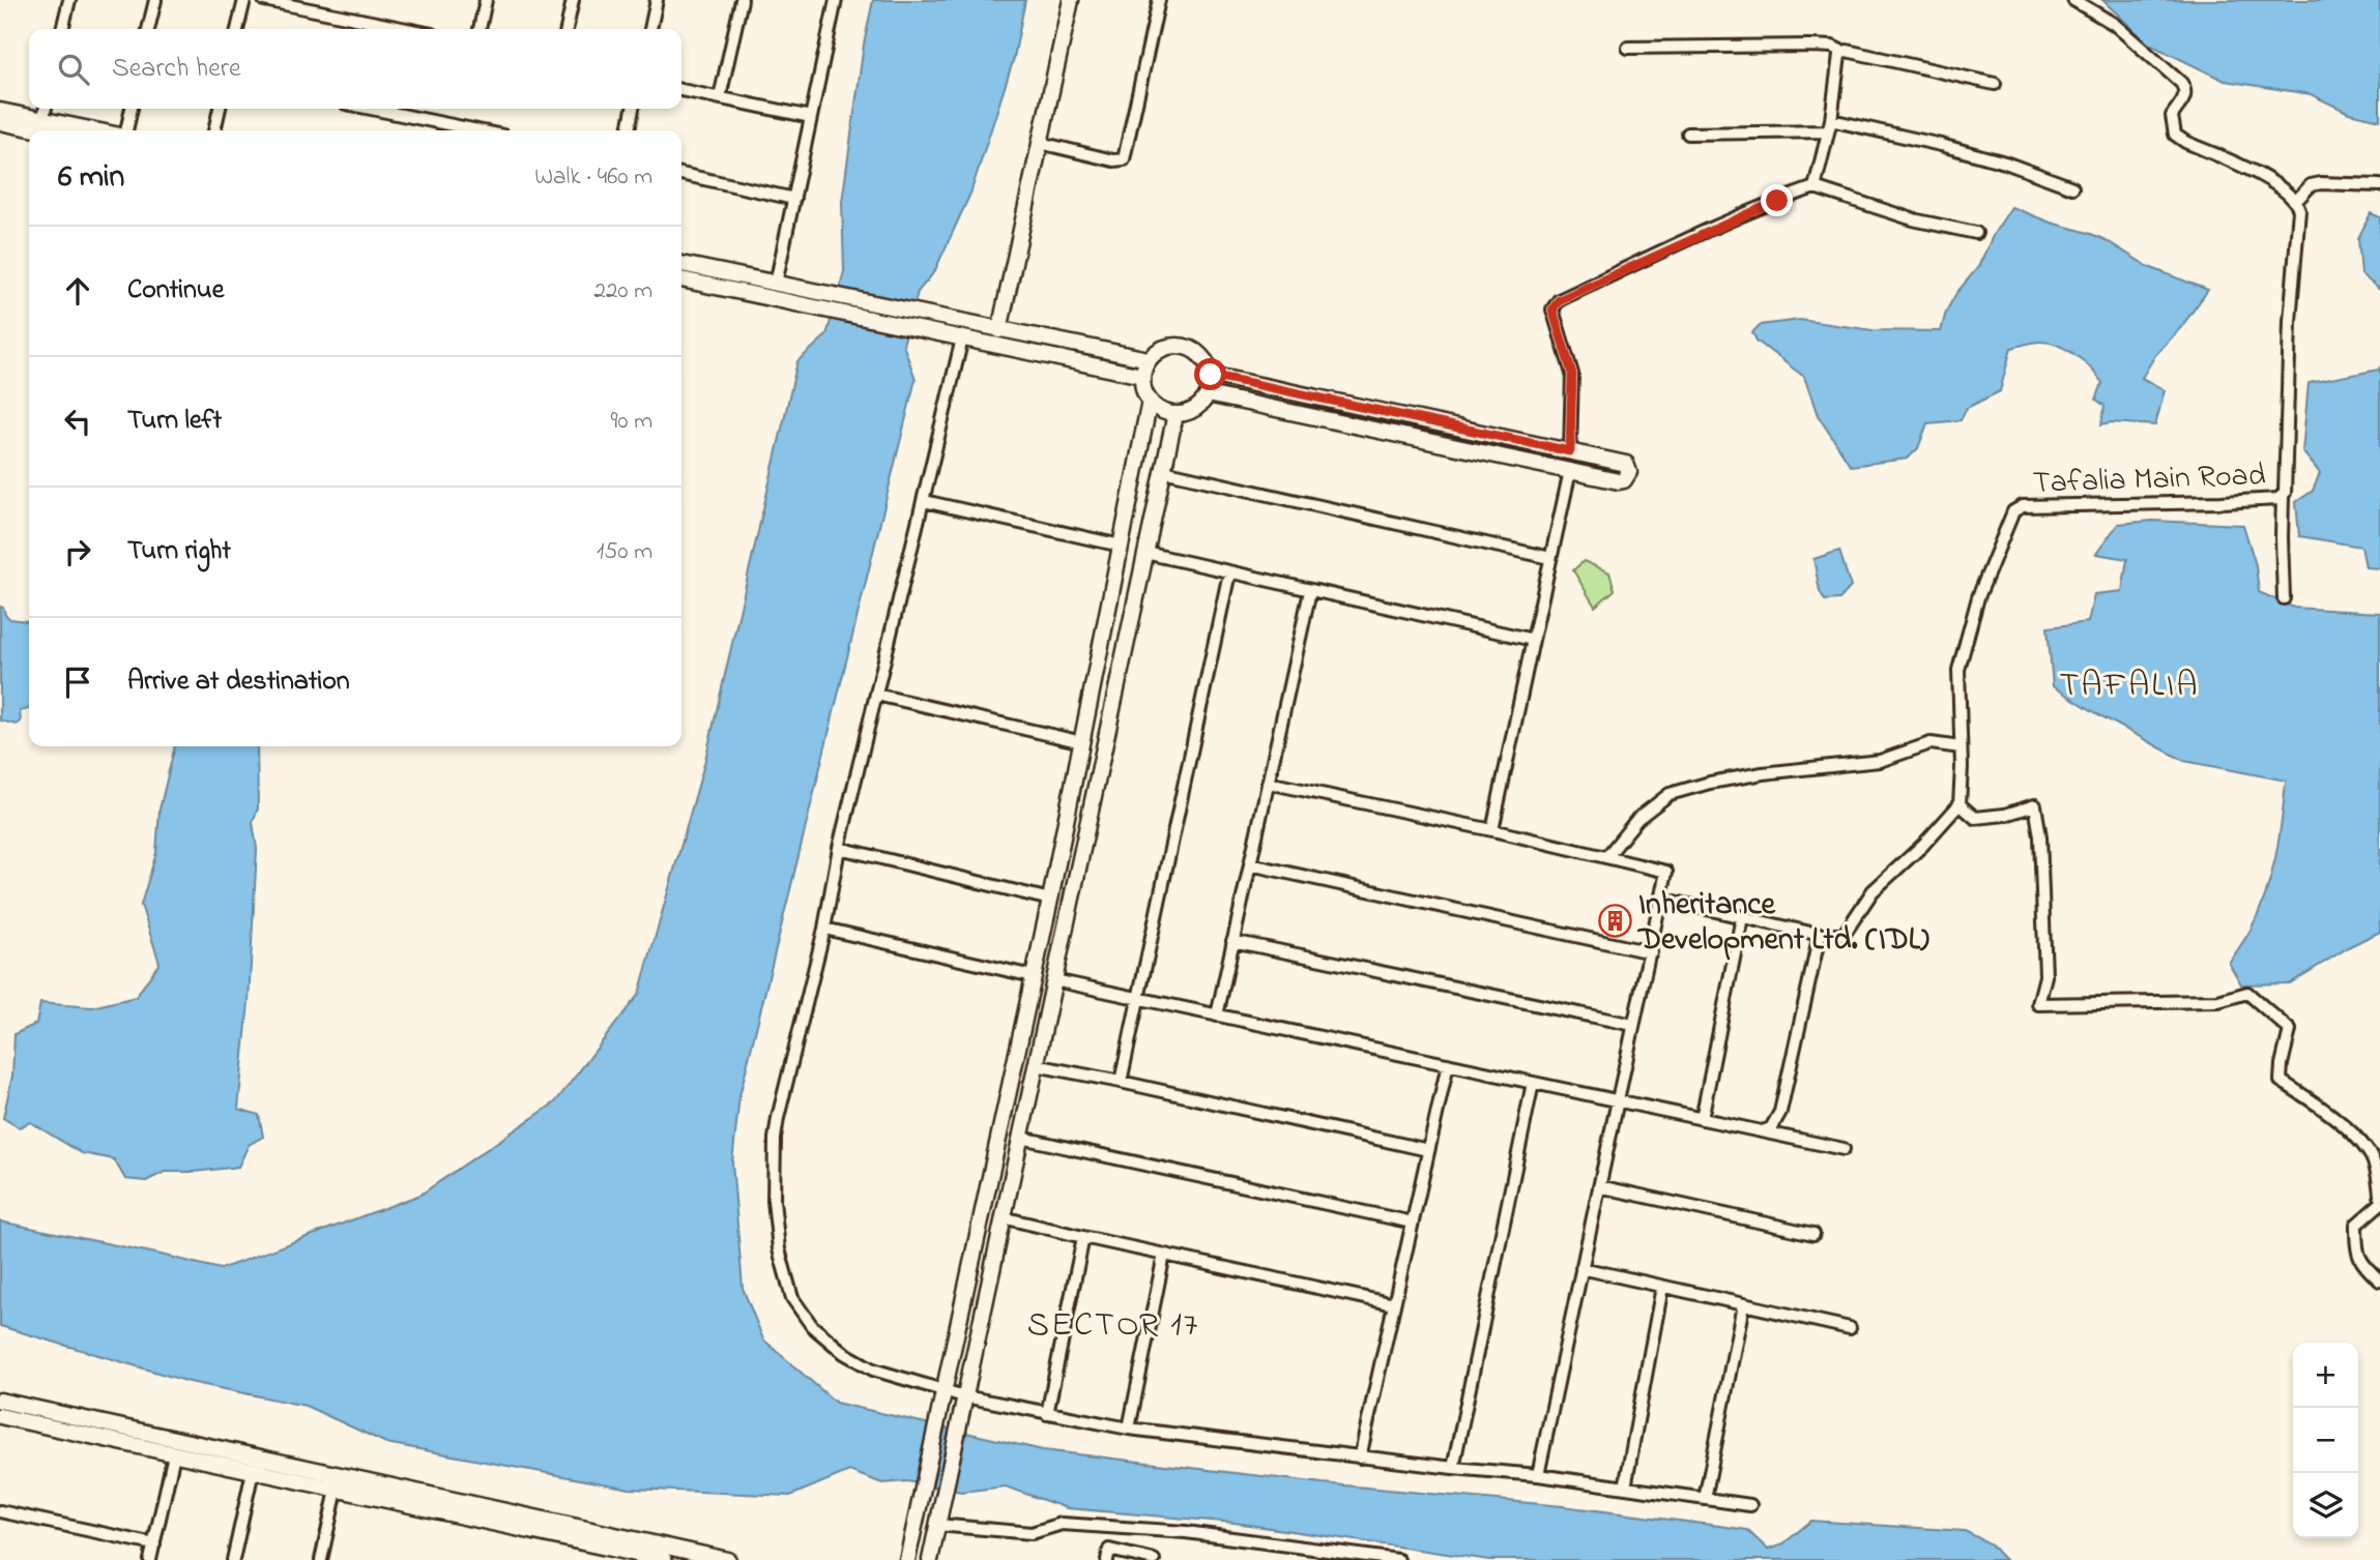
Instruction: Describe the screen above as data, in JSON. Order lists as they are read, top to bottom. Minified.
{"streets":{"street":["Tafalia Main Road"]},"districts":["TAFALIA","SECTOR 17"],"places":{"building":["Inheritance Development Ltd. (IDL)"]},"page":{"search":"Search here","heading":["6 min","Walk · 460 m"],"list":[["Continue","220 m"],["Turn left","90 m"],["Turn right","150 m"],"Arrive at destination"],"map_buttons":["+","−"]}}
